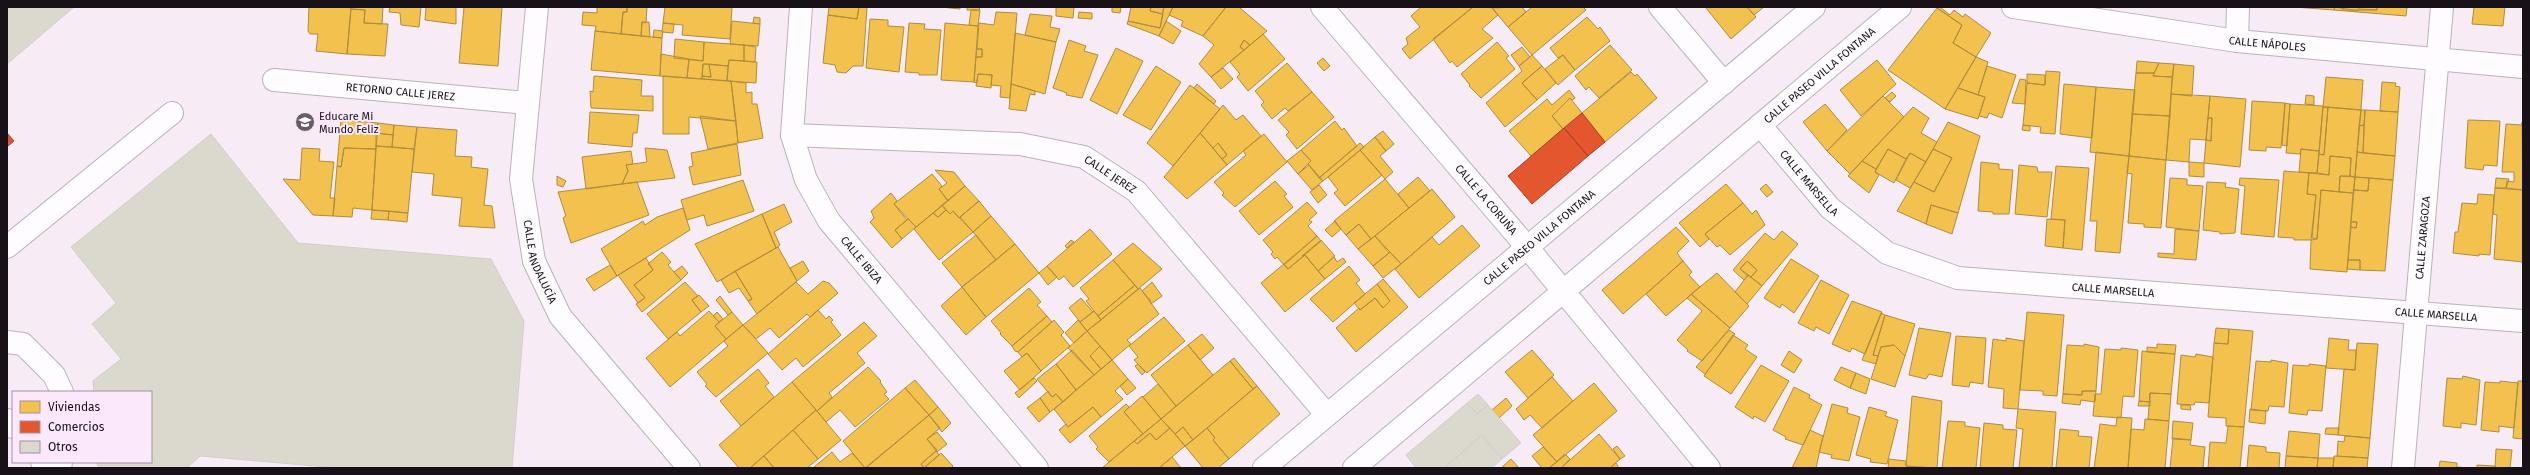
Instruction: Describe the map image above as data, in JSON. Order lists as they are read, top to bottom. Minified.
{"streets":{"street":["CALLE NÁPOLES","CALLE PASEO VILLA FONTANA","RETORNO CALLE JEREZ","CALLE JEREZ","CALLE MARSELLA","CALLE LA CORUÑA","CALLE ZARAGOZA","CALLE IBIZA","CALLE ANDALUCÍA"]},"crossings":[["CALLE NÁPOLES","CALLE ZARAGOZA"],["CALLE PASEO VILLA FONTANA","CALLE JEREZ"],["CALLE PASEO VILLA FONTANA","CALLE MARSELLA"],["CALLE PASEO VILLA FONTANA","CALLE LA CORUÑA"],["RETORNO CALLE JEREZ","CALLE ANDALUCÍA"],["CALLE JEREZ","CALLE IBIZA"],["CALLE MARSELLA","CALLE ZARAGOZA"]],"places":{"school or university":["Educare Mi Mundo Feliz"]},"legend":["Viviendas","Comercios","Otros"]}
